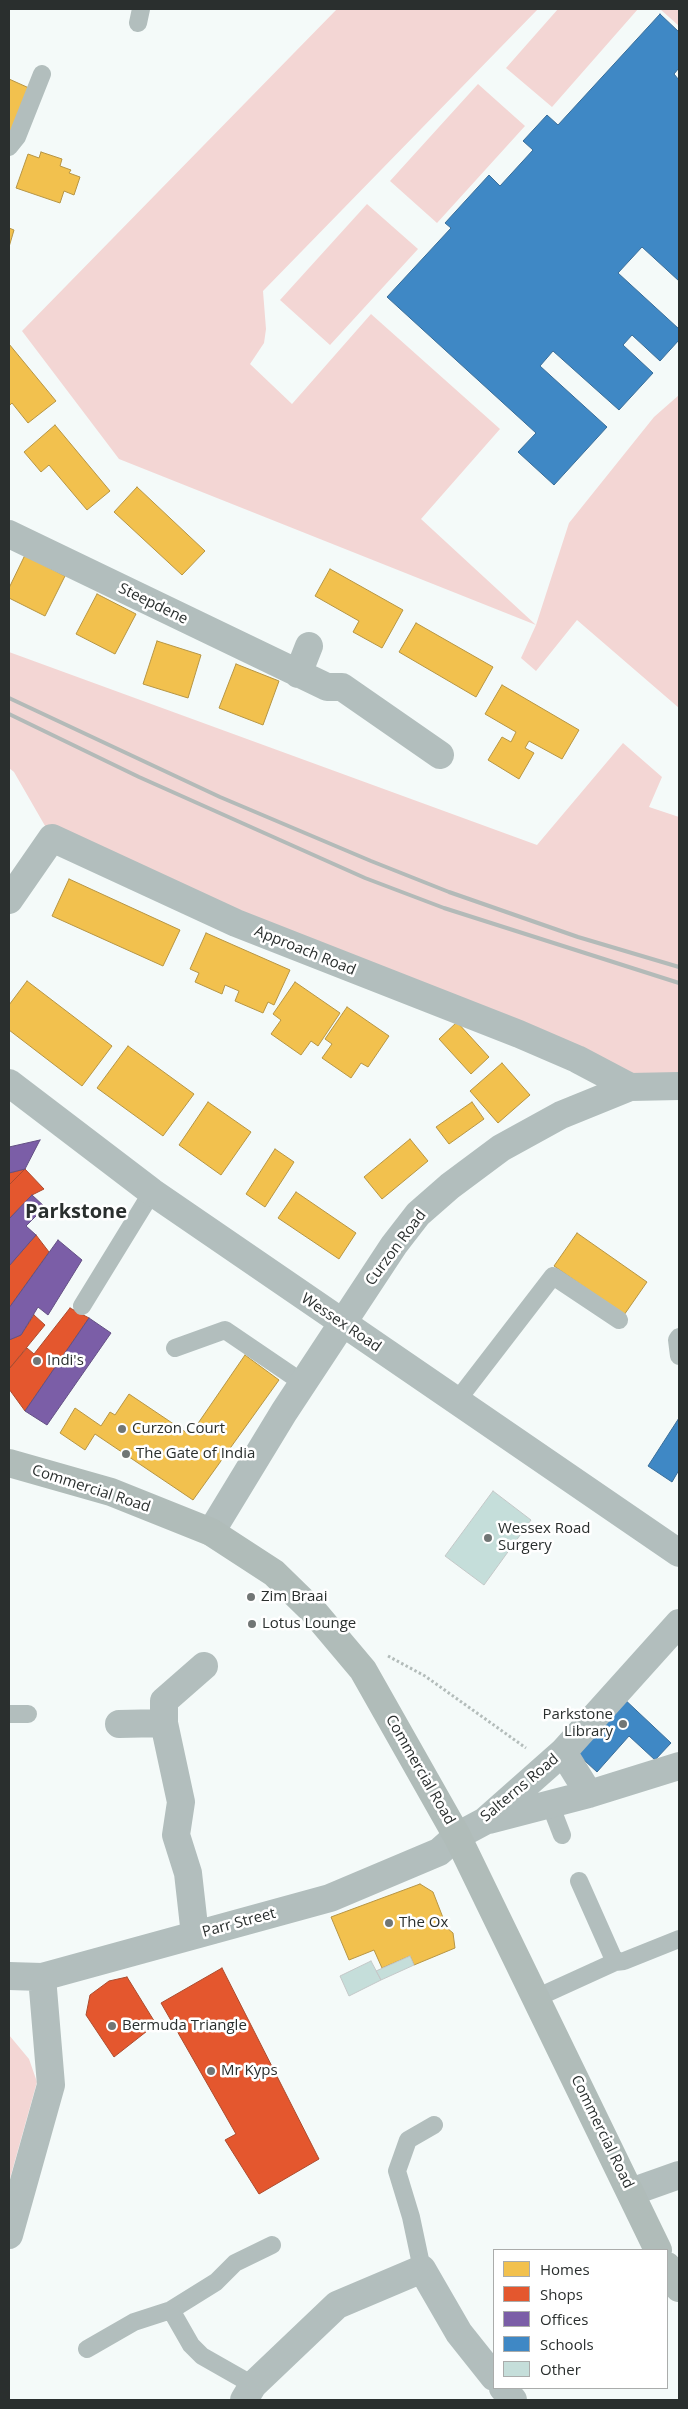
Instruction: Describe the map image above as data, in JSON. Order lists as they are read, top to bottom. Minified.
{"streets":{"highway":["Commercial Road"],"street":["Steepdene","Approach Road","Curzon Road","Wessex Road","Salterns Road","Parr Street"]},"crossings":[["Approach Road","Curzon Road"],["Curzon Road","Wessex Road"],["Curzon Road","Commercial Road"],["Commercial Road","Salterns Road"],["Commercial Road","Parr Street"],["Salterns Road","Parr Street"]],"districts":["Parkstone"],"places":["Indi's","Curzon Court","The Gate of India","Wessex Road Surgery","Zim Braai","Lotus Lounge","Parkstone Library","The Ox","Bermuda Triangle","Mr Kyps"],"legend":["Homes","Shops","Offices","Schools","Other"]}
